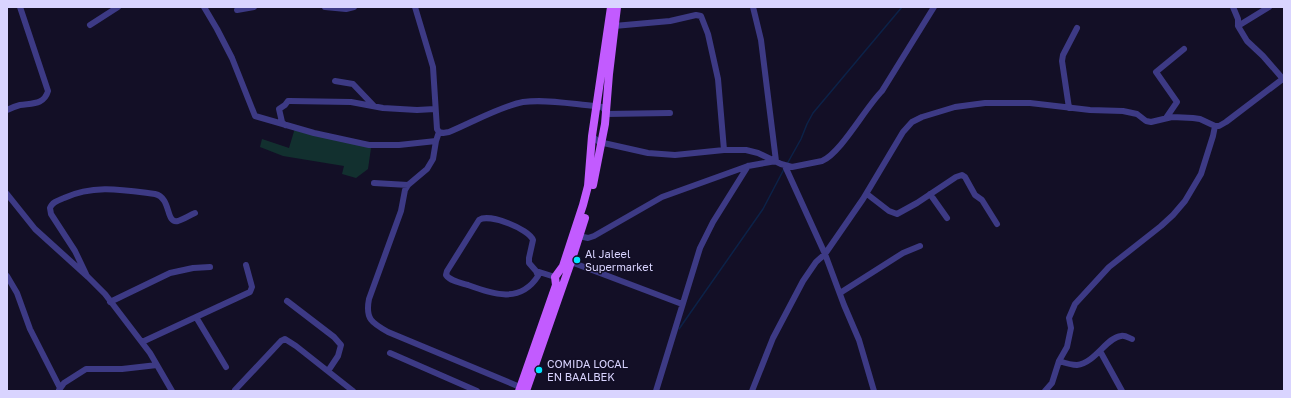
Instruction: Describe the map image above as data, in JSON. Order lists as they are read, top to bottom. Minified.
{"places":["Al Jaleel Supermarket","COMIDA LOCAL EN BAALBEK"]}
